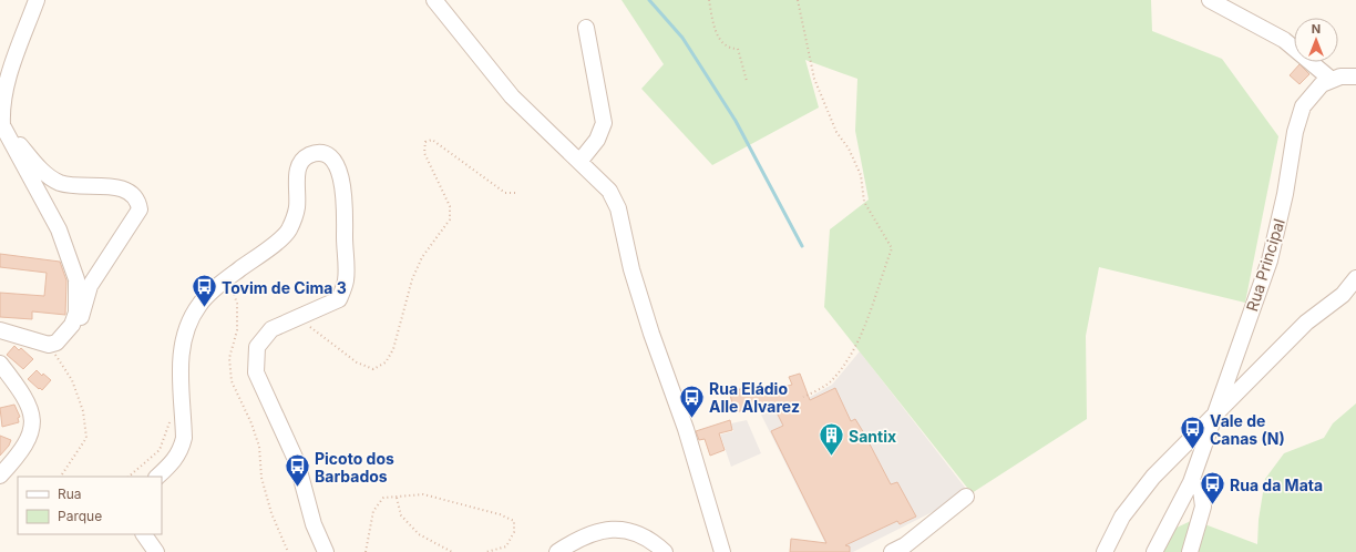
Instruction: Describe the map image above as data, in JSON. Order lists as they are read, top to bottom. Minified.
{"streets":{"street":["Rua Principal"]},"places":{"bus stop":["Tovim de Cima 3","Rua Eládio Alle Alvarez","Vale de Canas (N)","Picoto dos Barbados","Rua da Mata"],"building":["Santix"]},"legend":["Rua","Parque"],"north":"top"}
